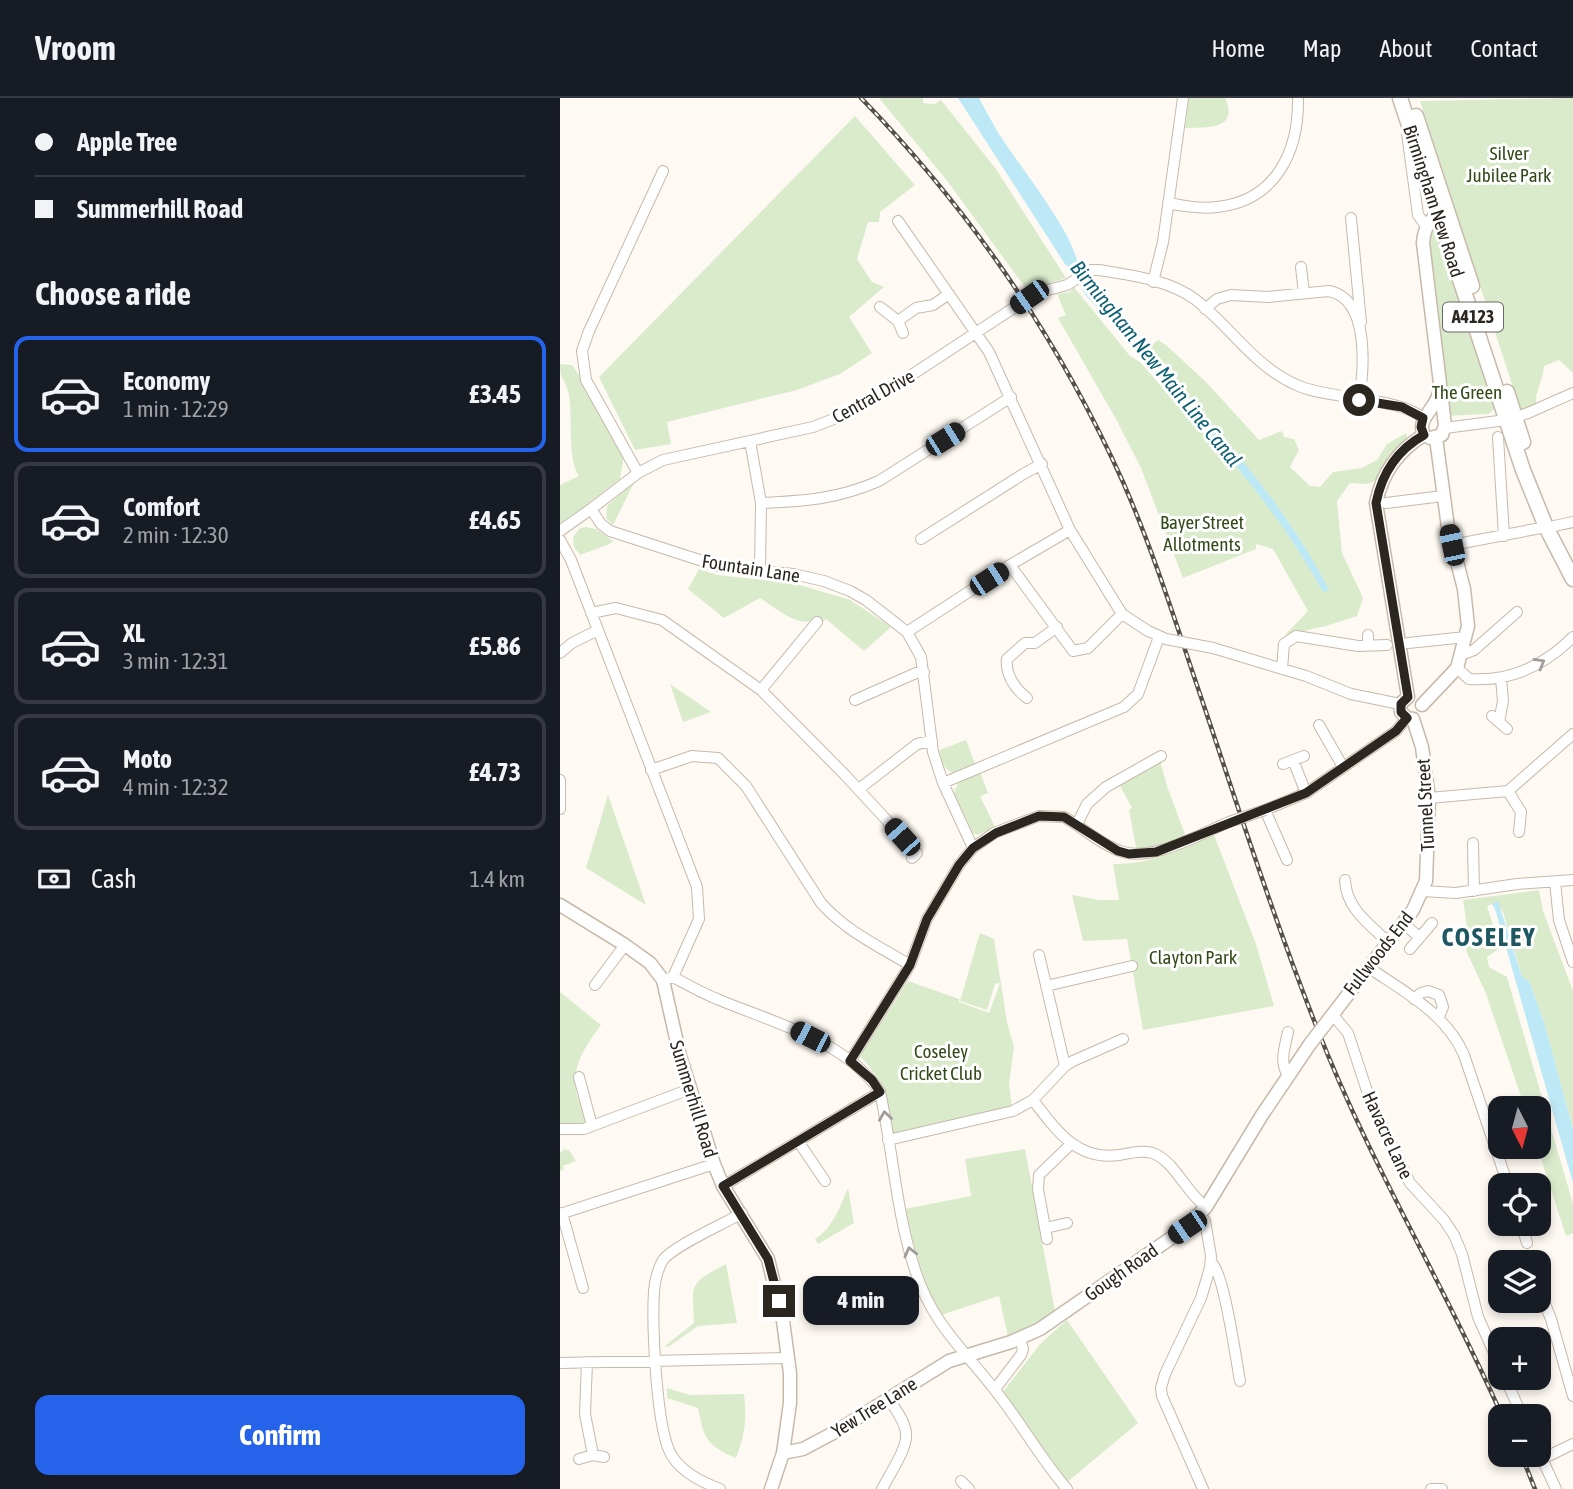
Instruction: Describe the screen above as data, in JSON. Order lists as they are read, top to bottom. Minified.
{"streets":{"highway":["Birmingham New Road","A4123"],"main road":["Tunnel Street","Fullwoods End","Summerhill Road","Gough Road","Yew Tree Lane"],"street":["Central Drive","Fountain Lane","Havacre Lane"]},"crossings":[["Central Drive","Fountain Lane"],["Tunnel Street","Fullwoods End"],["Fullwoods End","Havacre Lane"],["Fullwoods End","Gough Road"],["Summerhill Road","Yew Tree Lane"],["Havacre Lane","Gough Road"],["Gough Road","Yew Tree Lane"]],"districts":["COSELEY"],"water":["Birmingham New Main Line Canal"],"parks":["Silver Jubilee Park","The Green","Bayer Street Allotments","Clayton Park","Coseley Cricket Club"],"north":"bottom","page":{"header":"Vroom","nav":["Home","Map","About","Contact"],"banner":["Apple Tree","Summerhill Road"],"heading":"Choose a ride","list":[{"name":"Economy","note":"1 min · 12:29","value":"£3.45"},{"name":"Comfort","note":"2 min · 12:30","value":"£4.65"},{"name":"XL","note":"3 min · 12:31","value":"£5.86"},{"name":"Moto","note":"4 min · 12:32","value":"£4.73"}],"pay":["Cash","1.4 km"],"map_buttons":["+","−"],"bubble":"4 min","buttons":"Confirm"}}
